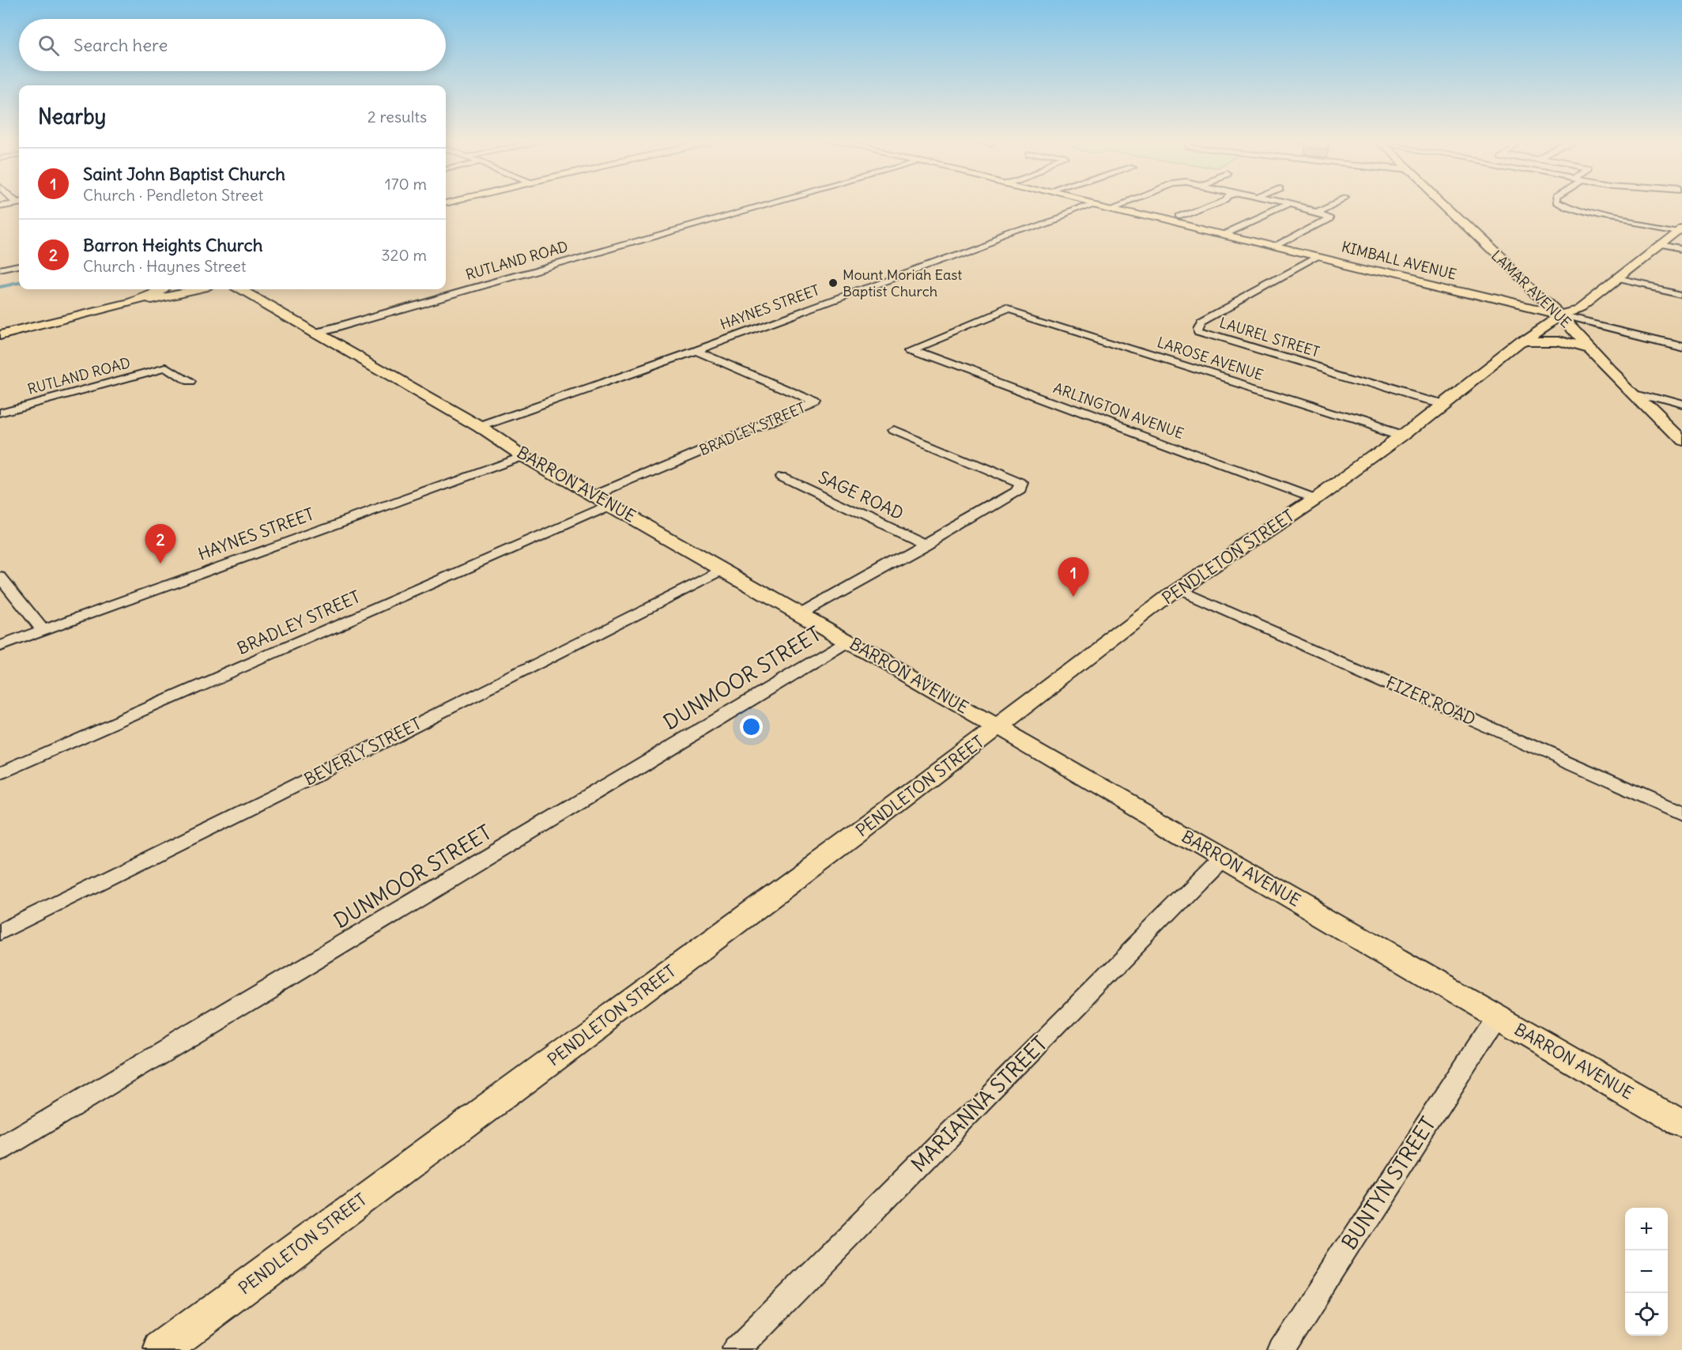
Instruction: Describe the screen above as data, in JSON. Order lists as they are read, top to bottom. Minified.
{"streets":{"main road":["KIMBALL AVENUE","LAMAR AVENUE","BARRON AVENUE","PENDLETON STREET"],"street":["RUTLAND ROAD","HAYNES STREET","LAUREL STREET","LAROSE AVENUE","ARLINGTON AVENUE","BRADLEY STREET","SAGE ROAD","DUNMOOR STREET","FIZER ROAD","BEVERLY STREET","MARIANNA STREET","BUNTYN STREET"]},"crossings":[["RUTLAND ROAD","BARRON AVENUE"],["KIMBALL AVENUE","LAMAR AVENUE"],["KIMBALL AVENUE","HAYNES STREET"],["KIMBALL AVENUE","LAUREL STREET"],["KIMBALL AVENUE","PENDLETON STREET"],["LAMAR AVENUE","PENDLETON STREET"],["HAYNES STREET","BRADLEY STREET"],["HAYNES STREET","BARRON AVENUE"],["LAUREL STREET","PENDLETON STREET"],["LAROSE AVENUE","ARLINGTON AVENUE"],["LAROSE AVENUE","PENDLETON STREET"],["ARLINGTON AVENUE","PENDLETON STREET"],["BRADLEY STREET","BARRON AVENUE"],["BARRON AVENUE","PENDLETON STREET"],["BARRON AVENUE","DUNMOOR STREET"],["BARRON AVENUE","BEVERLY STREET"],["BARRON AVENUE","MARIANNA STREET"],["BARRON AVENUE","BUNTYN STREET"],["SAGE ROAD","DUNMOOR STREET"],["PENDLETON STREET","FIZER ROAD"]],"places":["Mount Moriah East Baptist Church"],"page":{"search":"Search here","heading":["Nearby","2 results"],"list":[{"mark":"1","name":"Saint John Baptist Church","note":"Church · Pendleton Street","value":"170 m"},{"mark":"2","name":"Barron Heights Church","note":"Church · Haynes Street","value":"320 m"}],"pins":["2","1"],"map_buttons":["+","−"]}}
